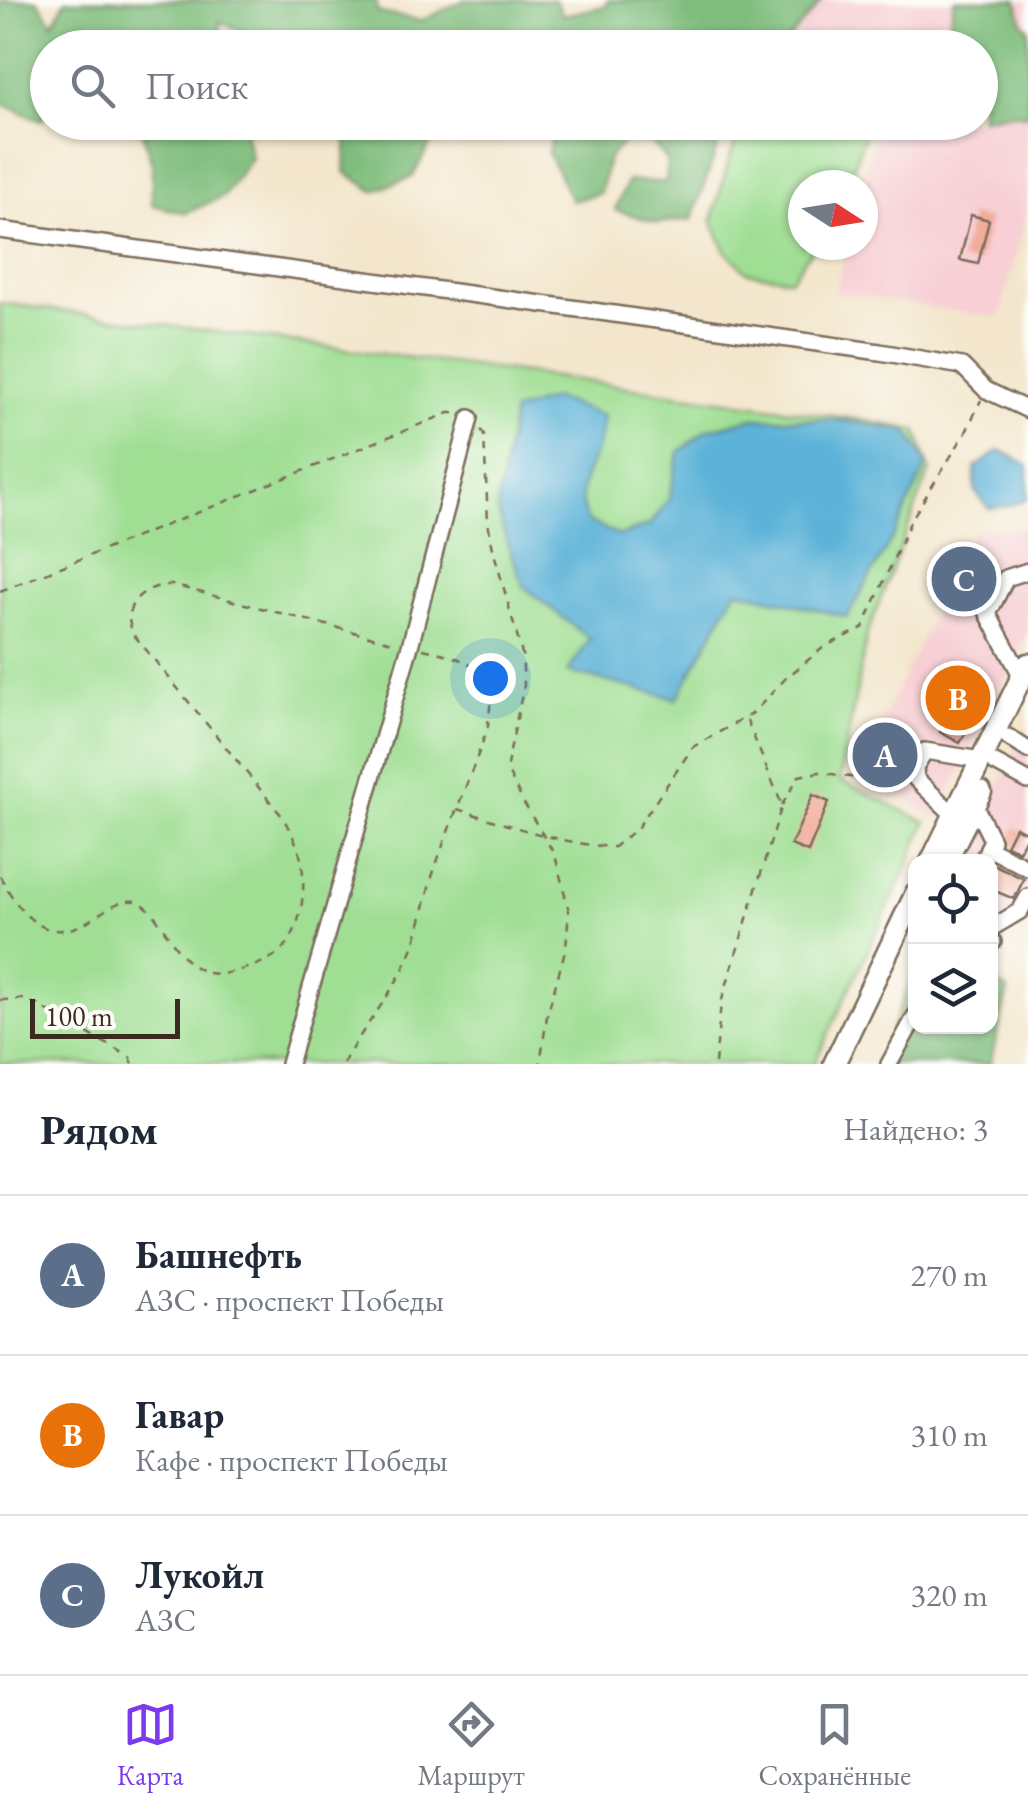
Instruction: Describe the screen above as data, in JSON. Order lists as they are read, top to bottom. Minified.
{"scale_bar":"100 m","north":"right","page":{"search":"Поиск","pins":["C","B","A"],"scale":"100 m","heading":["Рядом","Найдено: 3"],"list":[{"mark":"A","name":"Башнефть","note":"АЗС · проспект Победы","value":"270 m"},{"mark":"B","name":"Гавар","note":"Кафе · проспект Победы","value":"310 m"},{"mark":"C","name":"Лукойл","note":"АЗС","value":"320 m"}],"nav":["Карта","Маршрут","Сохранённые"]}}
